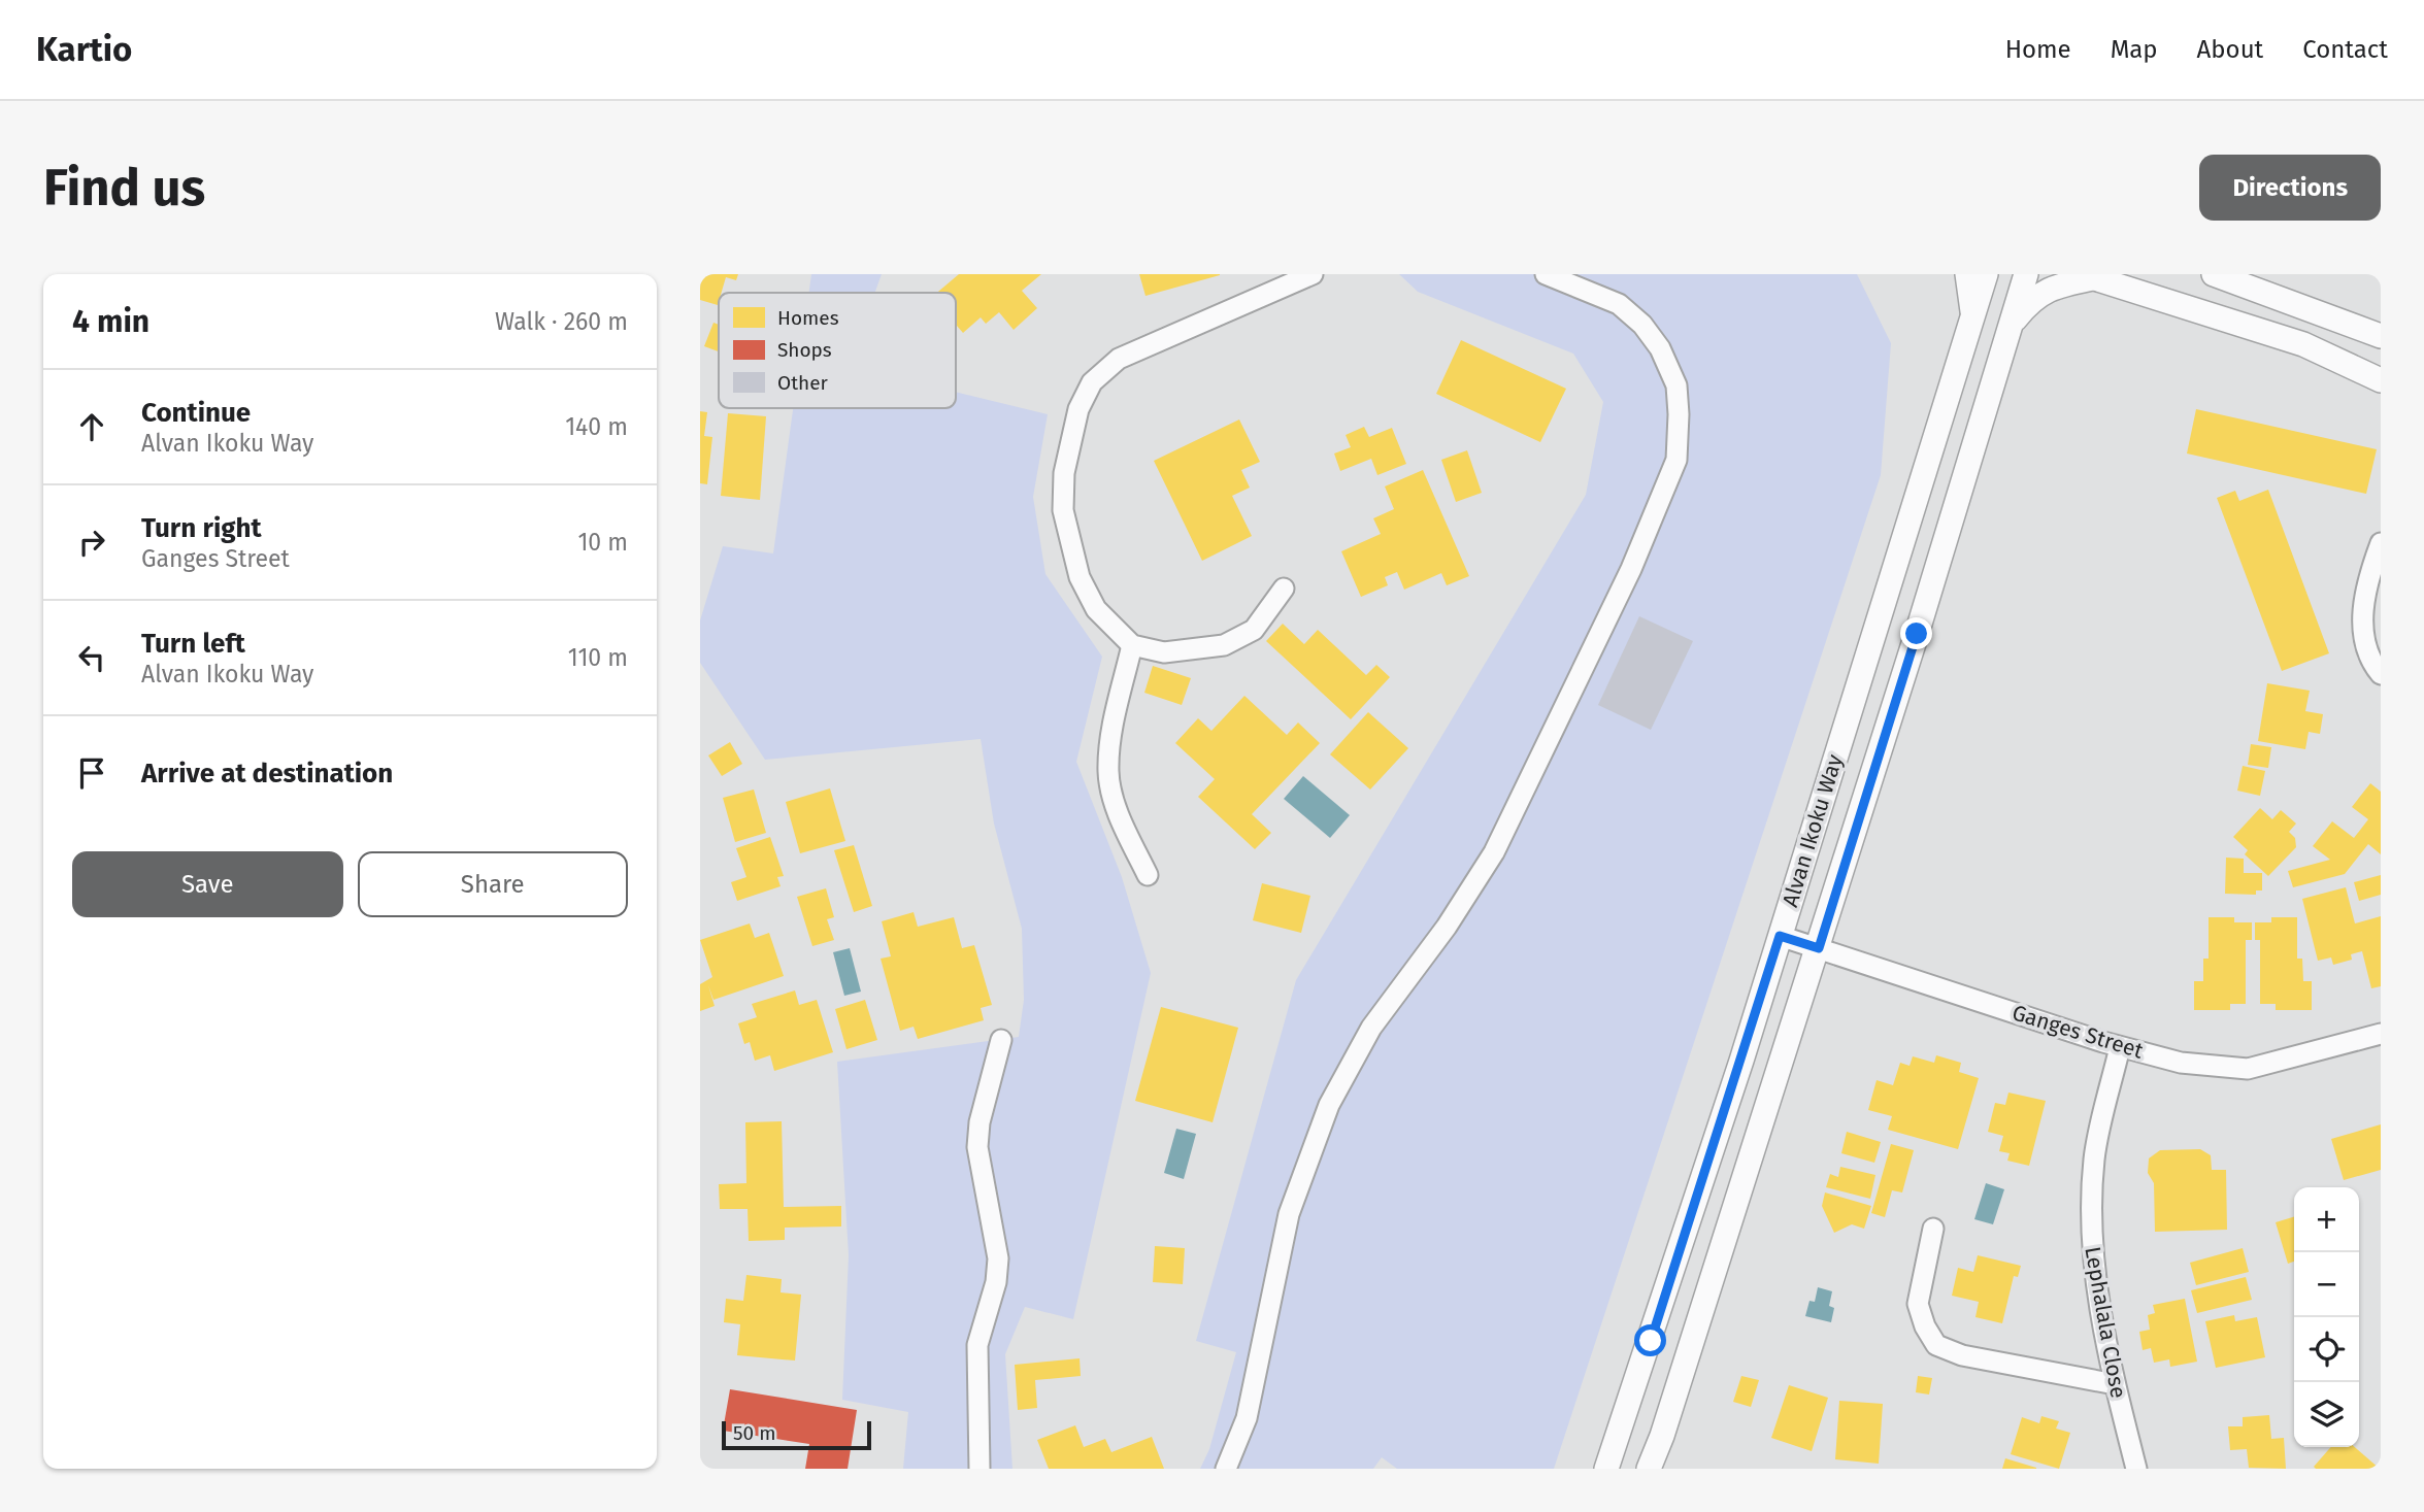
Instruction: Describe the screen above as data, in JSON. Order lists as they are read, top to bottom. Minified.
{"streets":{"street":["Alvan Ikoku Way","Ganges Street","Lephalala Close"]},"crossings":[["Alvan Ikoku Way","Ganges Street"],["Ganges Street","Lephalala Close"]],"legend":["Homes","Shops","Other"],"scale_bar":"50 m","page":{"header":"Kartio","nav":["Home","Map","About","Contact"],"buttons":["Directions",["Save","Share"]],"title":"Find us","heading":["4 min","Walk · 260 m"],"list":[["Continue","Alvan Ikoku Way","140 m"],["Turn right","Ganges Street","10 m"],["Turn left","Alvan Ikoku Way","110 m"],"Arrive at destination"],"map_buttons":["+","−"],"scale":"50 m"}}
